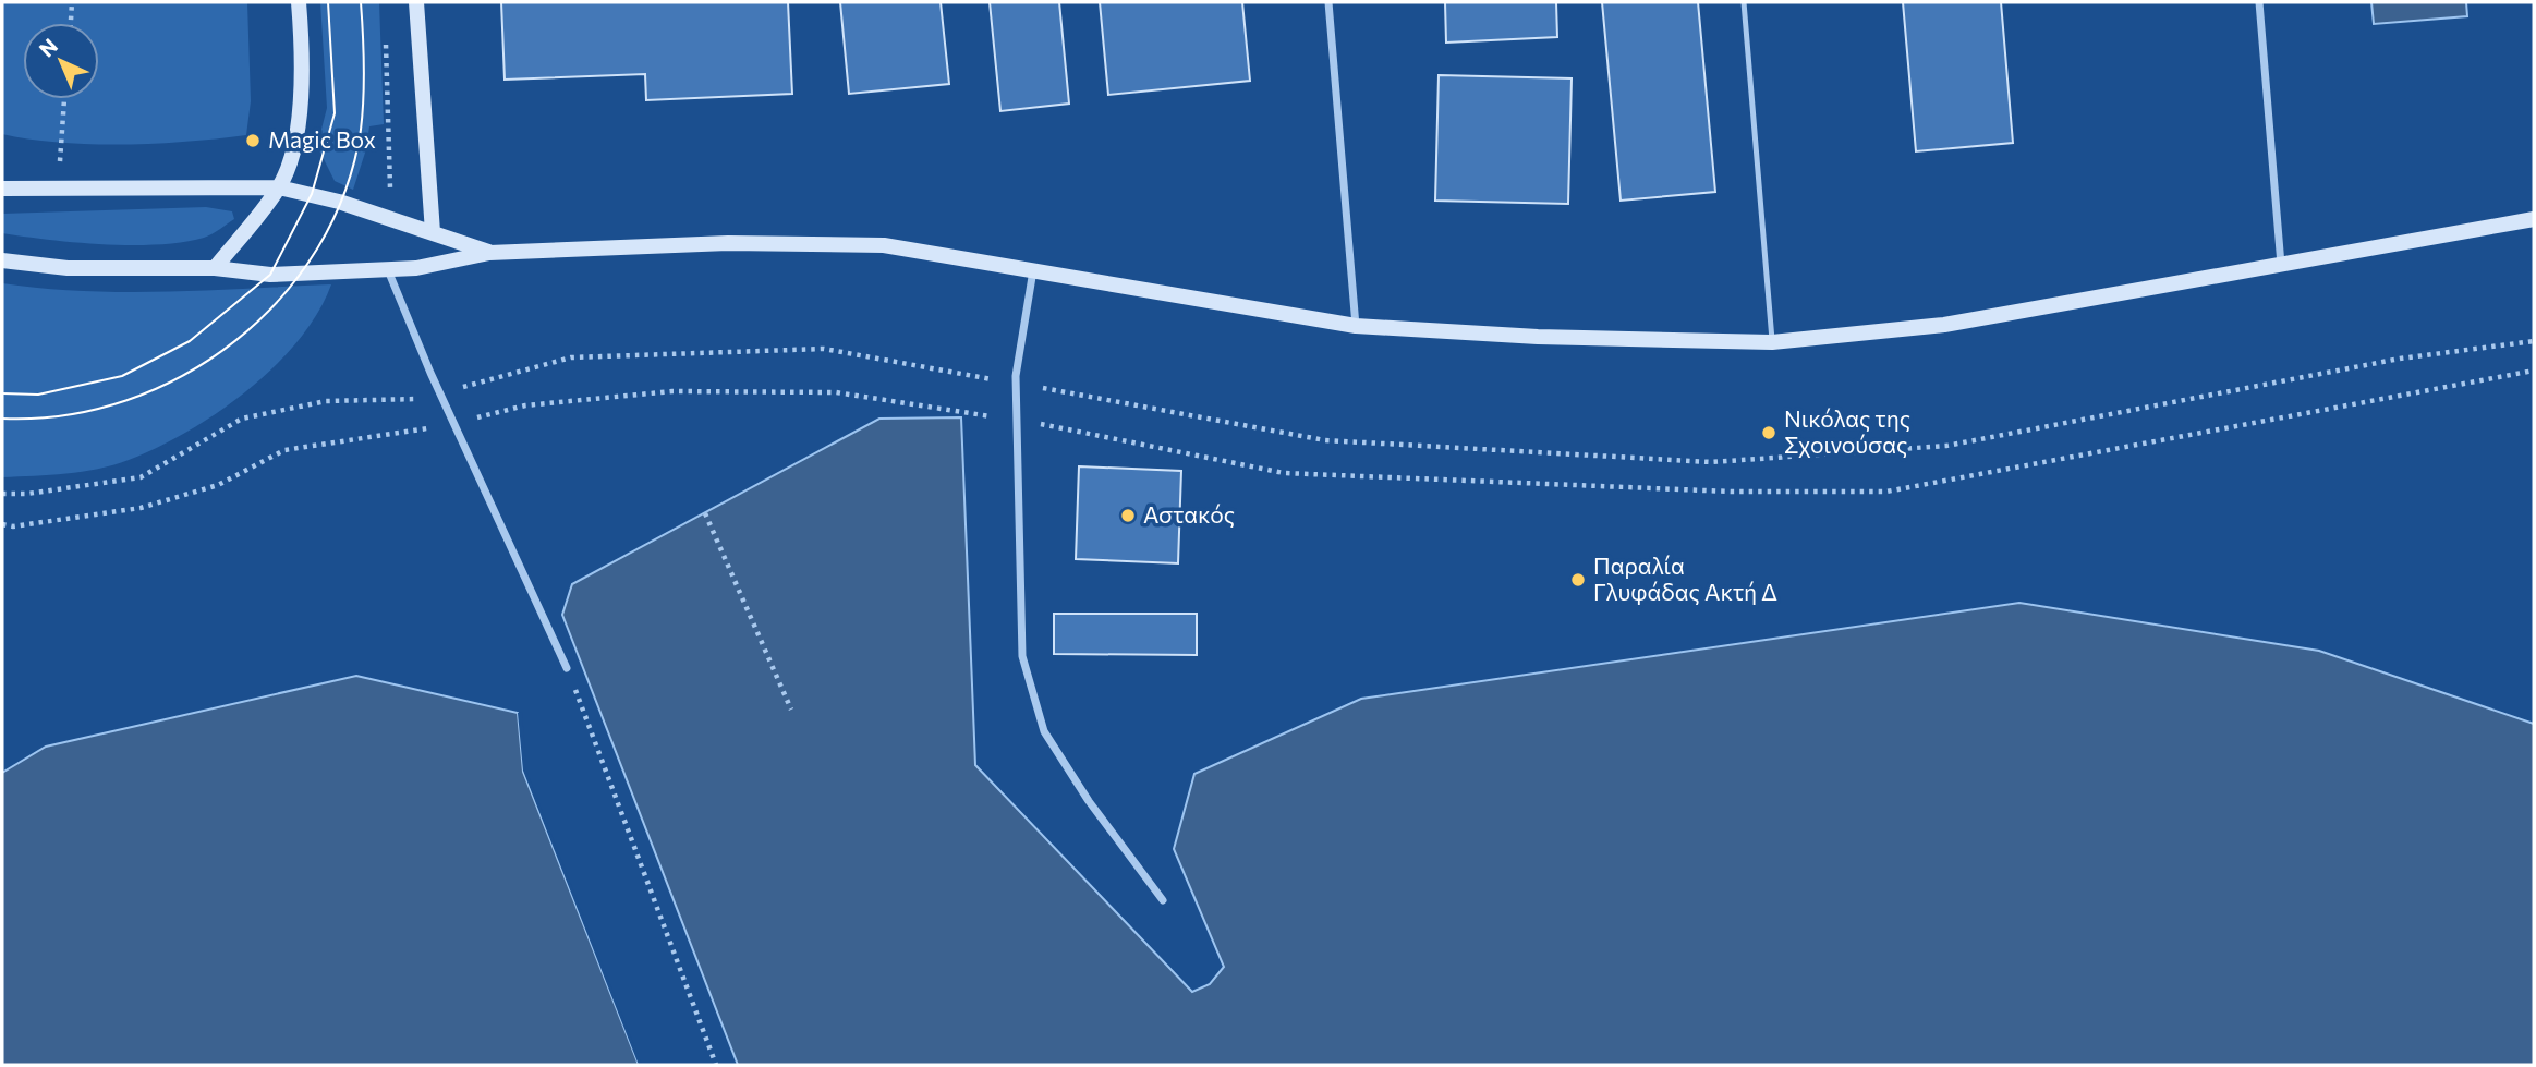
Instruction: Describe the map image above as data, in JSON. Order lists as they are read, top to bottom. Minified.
{"places":["Magic Box","Νικόλας της Σχοινούσας","Αστακός","Παραλία Γλυφάδας Ακτή Δ"],"north":"top left"}
